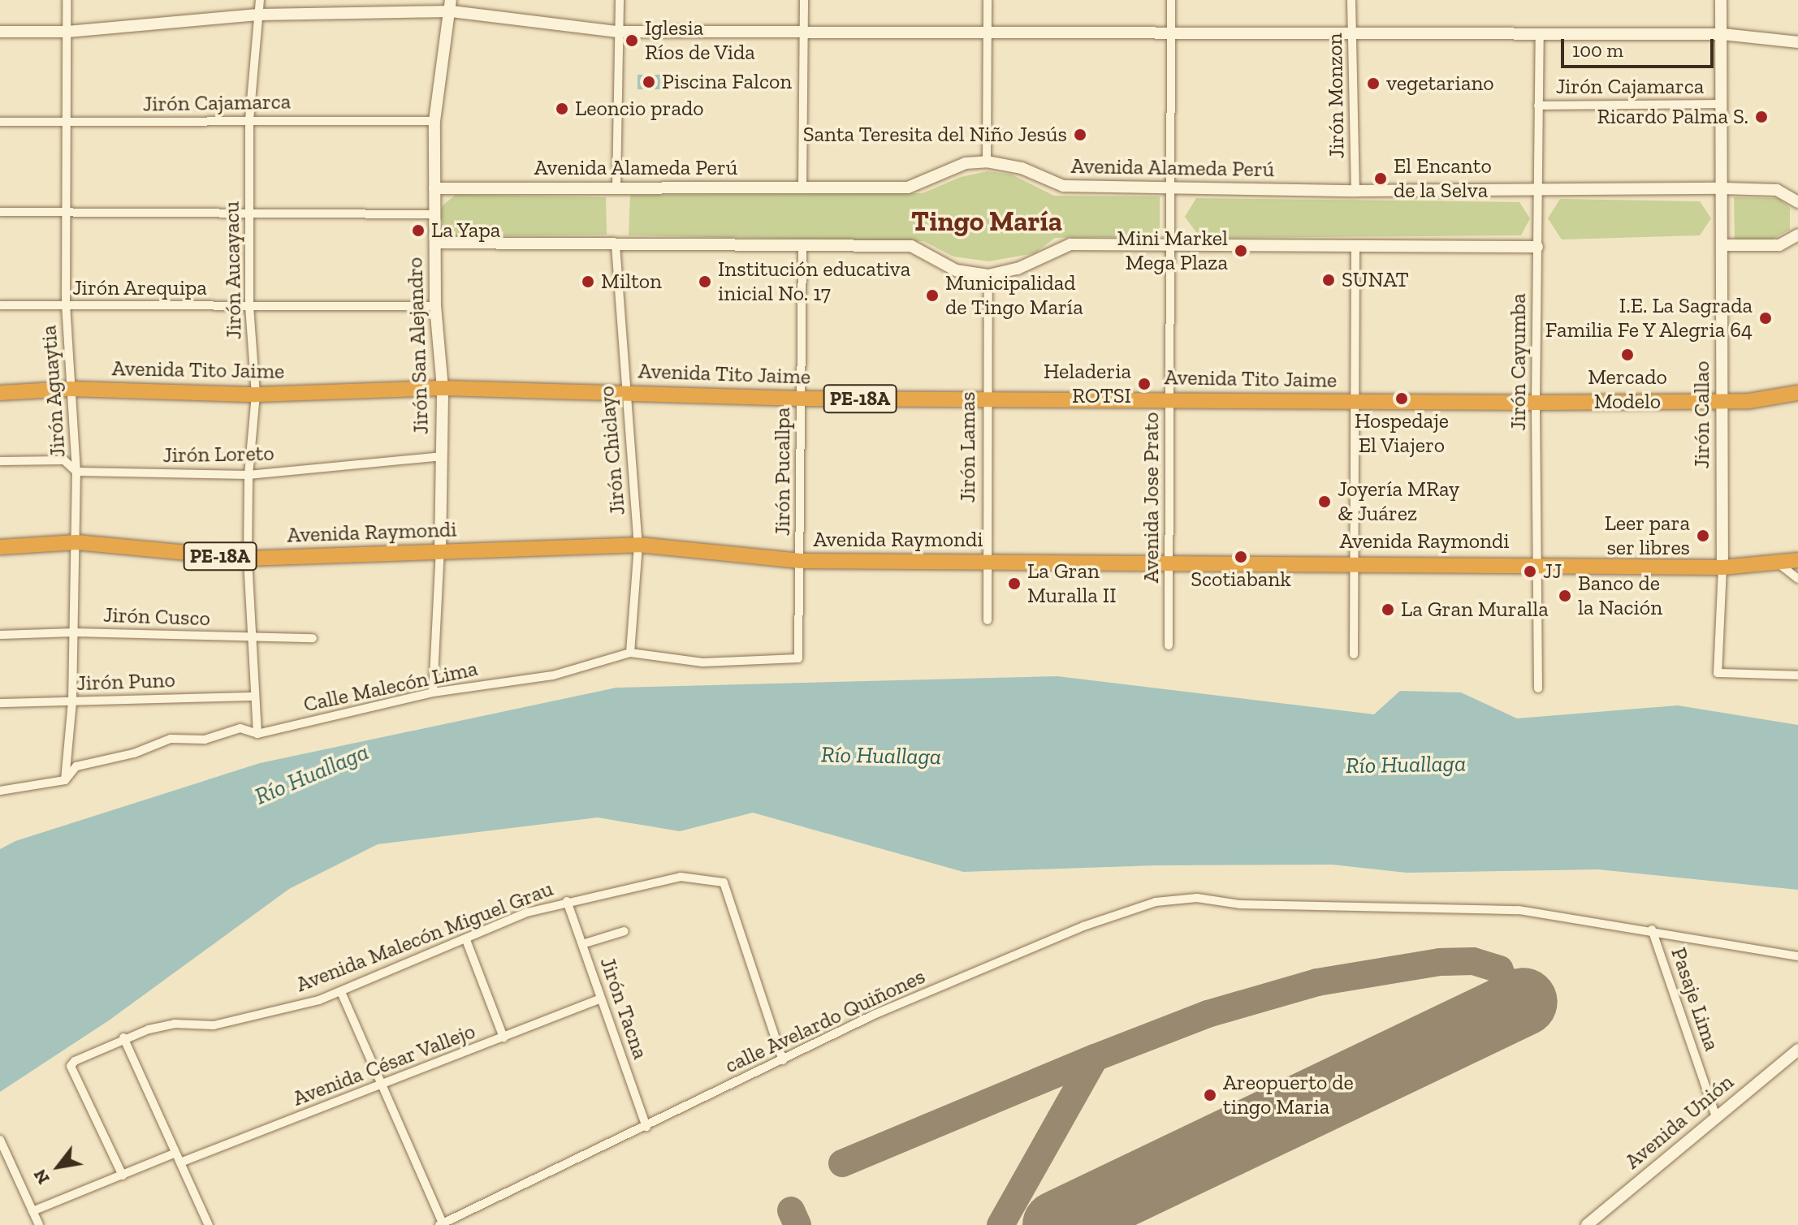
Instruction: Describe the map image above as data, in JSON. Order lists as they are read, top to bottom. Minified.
{"streets":{"highway":["Avenida Tito Jaime","PE-18A","Avenida Raymondi"],"street":["Jirón Cajamarca","Jirón Monzon","Avenida Alameda Perú","Jirón Aucayacu","Jirón Arequipa","Jirón San Alejandro","Jirón Cayumba","Jirón Aguaytia","Jirón Callao","Jirón Lamas","Jirón Chiclayo","Jirón Loreto","Jirón Pucallpa","Avenida Jose Prato","Jirón Cusco","Jirón Puno","Calle Malecón Lima","Avenida Malecón Miguel Grau","Pasaje Lima","Jirón Tacna","calle Avelardo Quiñones","Avenida César Vallejo","Avenida Unión"]},"crossings":[["Jirón Cajamarca","Jirón Aucayacu"],["Jirón Cajamarca","Jirón San Alejandro"],["Jirón Cajamarca","Jirón Cayumba"],["Jirón Cajamarca","Jirón Aguaytia"],["Jirón Cajamarca","Jirón Callao"],["Jirón Monzon","Avenida Alameda Perú"],["Avenida Alameda Perú","Jirón San Alejandro"],["Avenida Alameda Perú","Jirón Cayumba"],["Avenida Alameda Perú","Jirón Callao"],["Avenida Alameda Perú","Avenida Jose Prato"],["Jirón Aucayacu","Jirón Arequipa"],["Jirón Aucayacu","Avenida Tito Jaime"],["Jirón Aucayacu","Jirón Loreto"],["Jirón Aucayacu","Avenida Raymondi"],["Jirón Aucayacu","Jirón Cusco"],["Jirón Aucayacu","Jirón Puno"],["Jirón Aucayacu","Calle Malecón Lima"],["Jirón Arequipa","Jirón San Alejandro"],["Jirón Arequipa","Jirón Aguaytia"],["Jirón San Alejandro","Avenida Tito Jaime"],["Jirón San Alejandro","Jirón Loreto"],["Jirón San Alejandro","Avenida Raymondi"],["Jirón San Alejandro","Calle Malecón Lima"],["Jirón Cayumba","Avenida Tito Jaime"],["Jirón Cayumba","Avenida Raymondi"],["Avenida Tito Jaime","Jirón Aguaytia"],["Avenida Tito Jaime","PE-18A"],["Avenida Tito Jaime","Jirón Callao"],["Avenida Tito Jaime","Jirón Lamas"],["Avenida Tito Jaime","Jirón Chiclayo"],["Avenida Tito Jaime","Jirón Pucallpa"],["Avenida Tito Jaime","Avenida Jose Prato"],["Jirón Aguaytia","Jirón Loreto"],["Jirón Aguaytia","Avenida Raymondi"],["Jirón Aguaytia","Jirón Cusco"],["Jirón Aguaytia","Jirón Puno"],["Jirón Aguaytia","Calle Malecón Lima"],["PE-18A","Jirón Callao"],["Jirón Callao","Avenida Raymondi"],["Jirón Lamas","Avenida Raymondi"],["Jirón Chiclayo","Avenida Raymondi"],["Jirón Chiclayo","Calle Malecón Lima"],["Jirón Pucallpa","Avenida Raymondi"],["Jirón Pucallpa","Calle Malecón Lima"],["Avenida Jose Prato","Avenida Raymondi"],["Avenida Malecón Miguel Grau","Jirón Tacna"],["Avenida Malecón Miguel Grau","calle Avelardo Quiñones"],["Pasaje Lima","calle Avelardo Quiñones"],["Pasaje Lima","Avenida Unión"],["Jirón Tacna","calle Avelardo Quiñones"],["Jirón Tacna","Avenida César Vallejo"]],"districts":["Tingo María"],"water":["Río Huallaga"],"places":["Iglesia Ríos de Vida","Piscina Falcon","vegetariano","Leoncio prado","Ricardo Palma S.","Santa Teresita del Niño Jesús","El Encanto de la Selva","La Yapa","Mini Markel Mega Plaza","SUNAT","Milton","Institución educativa inicial No. 17","Municipalidad de Tingo María","I.E. La Sagrada Familia Fe Y Alegria 64","Mercado Modelo","Heladeria ROTSI","Hospedaje El Viajero","Joyería MRay & Juárez","Leer para ser libres","Scotiabank","JJ","La Gran Muralla II","Banco de la Nación","La Gran Muralla","Areopuerto de tingo Maria"],"scale_bar":"100 m","north":"bottom left"}
